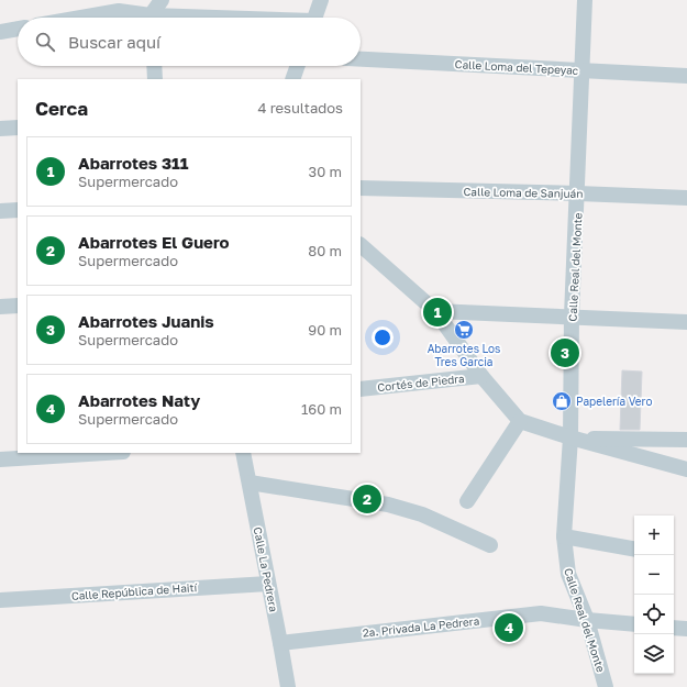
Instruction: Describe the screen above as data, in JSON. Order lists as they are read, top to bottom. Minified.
{"streets":{"street":["Calle Loma del Tepeyac","Calle Loma de Sanjuán","Calle Real del Monte","Cortés de Piedra","Calle La Pedrera","Calle República de Haití","2a. Privada La Pedrera"]},"crossings":[["Calle Loma del Tepeyac","Calle Real del Monte"],["Calle Loma de Sanjuán","Calle Real del Monte"],["Calle Real del Monte","2a. Privada La Pedrera"],["Calle La Pedrera","Calle República de Haití"],["Calle La Pedrera","2a. Privada La Pedrera"]],"places":{"supermarket":["Abarrotes Los Tres Garcia"],"shop":["Papelería Vero"]},"page":{"search":"Buscar aquí","heading":["Cerca","4 resultados"],"list":[{"mark":"1","name":"Abarrotes 311","note":"Supermercado","value":"30 m"},{"mark":"2","name":"Abarrotes El Guero","note":"Supermercado","value":"80 m"},{"mark":"3","name":"Abarrotes Juanis","note":"Supermercado","value":"90 m"},{"mark":"4","name":"Abarrotes Naty","note":"Supermercado","value":"160 m"}],"pins":["1","3","2","4"],"map_buttons":["+","−"]}}
